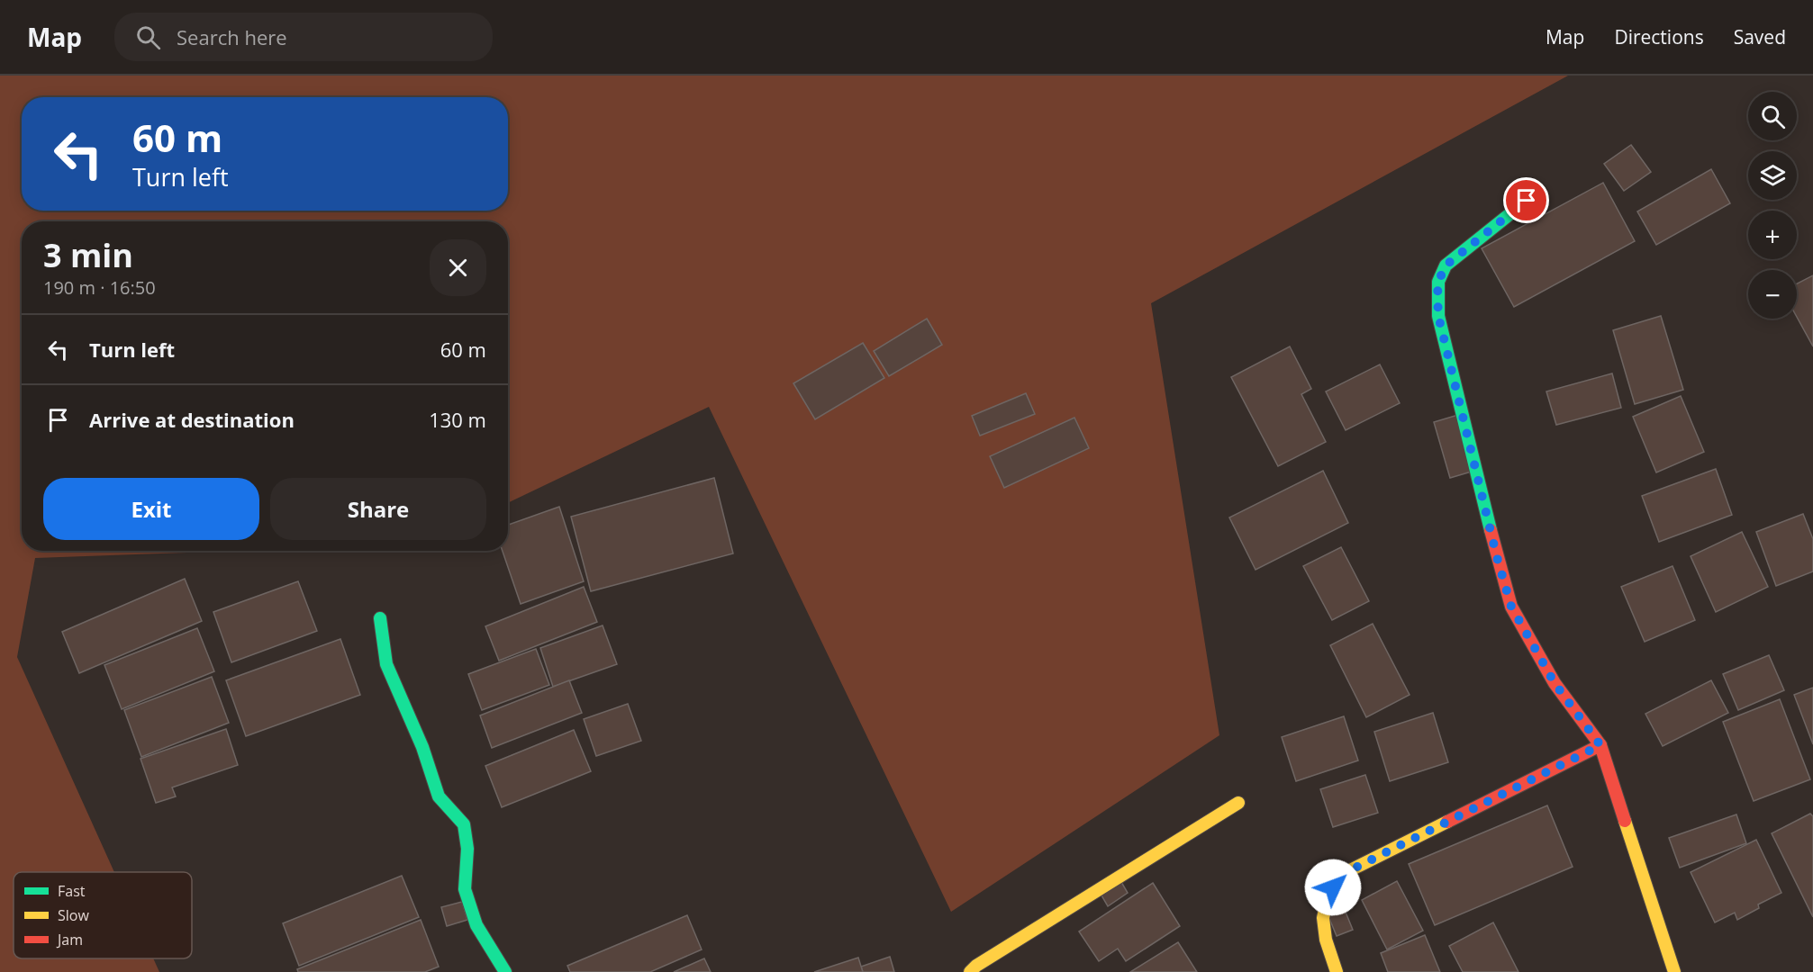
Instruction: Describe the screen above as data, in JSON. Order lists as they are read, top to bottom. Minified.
{"legend":["Fast","Slow","Jam"],"page":{"header":"Map","search":"Search here","nav":["Map","Directions","Saved"],"map_buttons":["+","−"],"turn":["60 m","Turn left"],"heading":["3 min","190 m · 16:50"],"list":[{"name":"Turn left","value":"60 m"},{"name":"Arrive at destination","value":"130 m"}],"buttons":["Exit","Share"]}}
